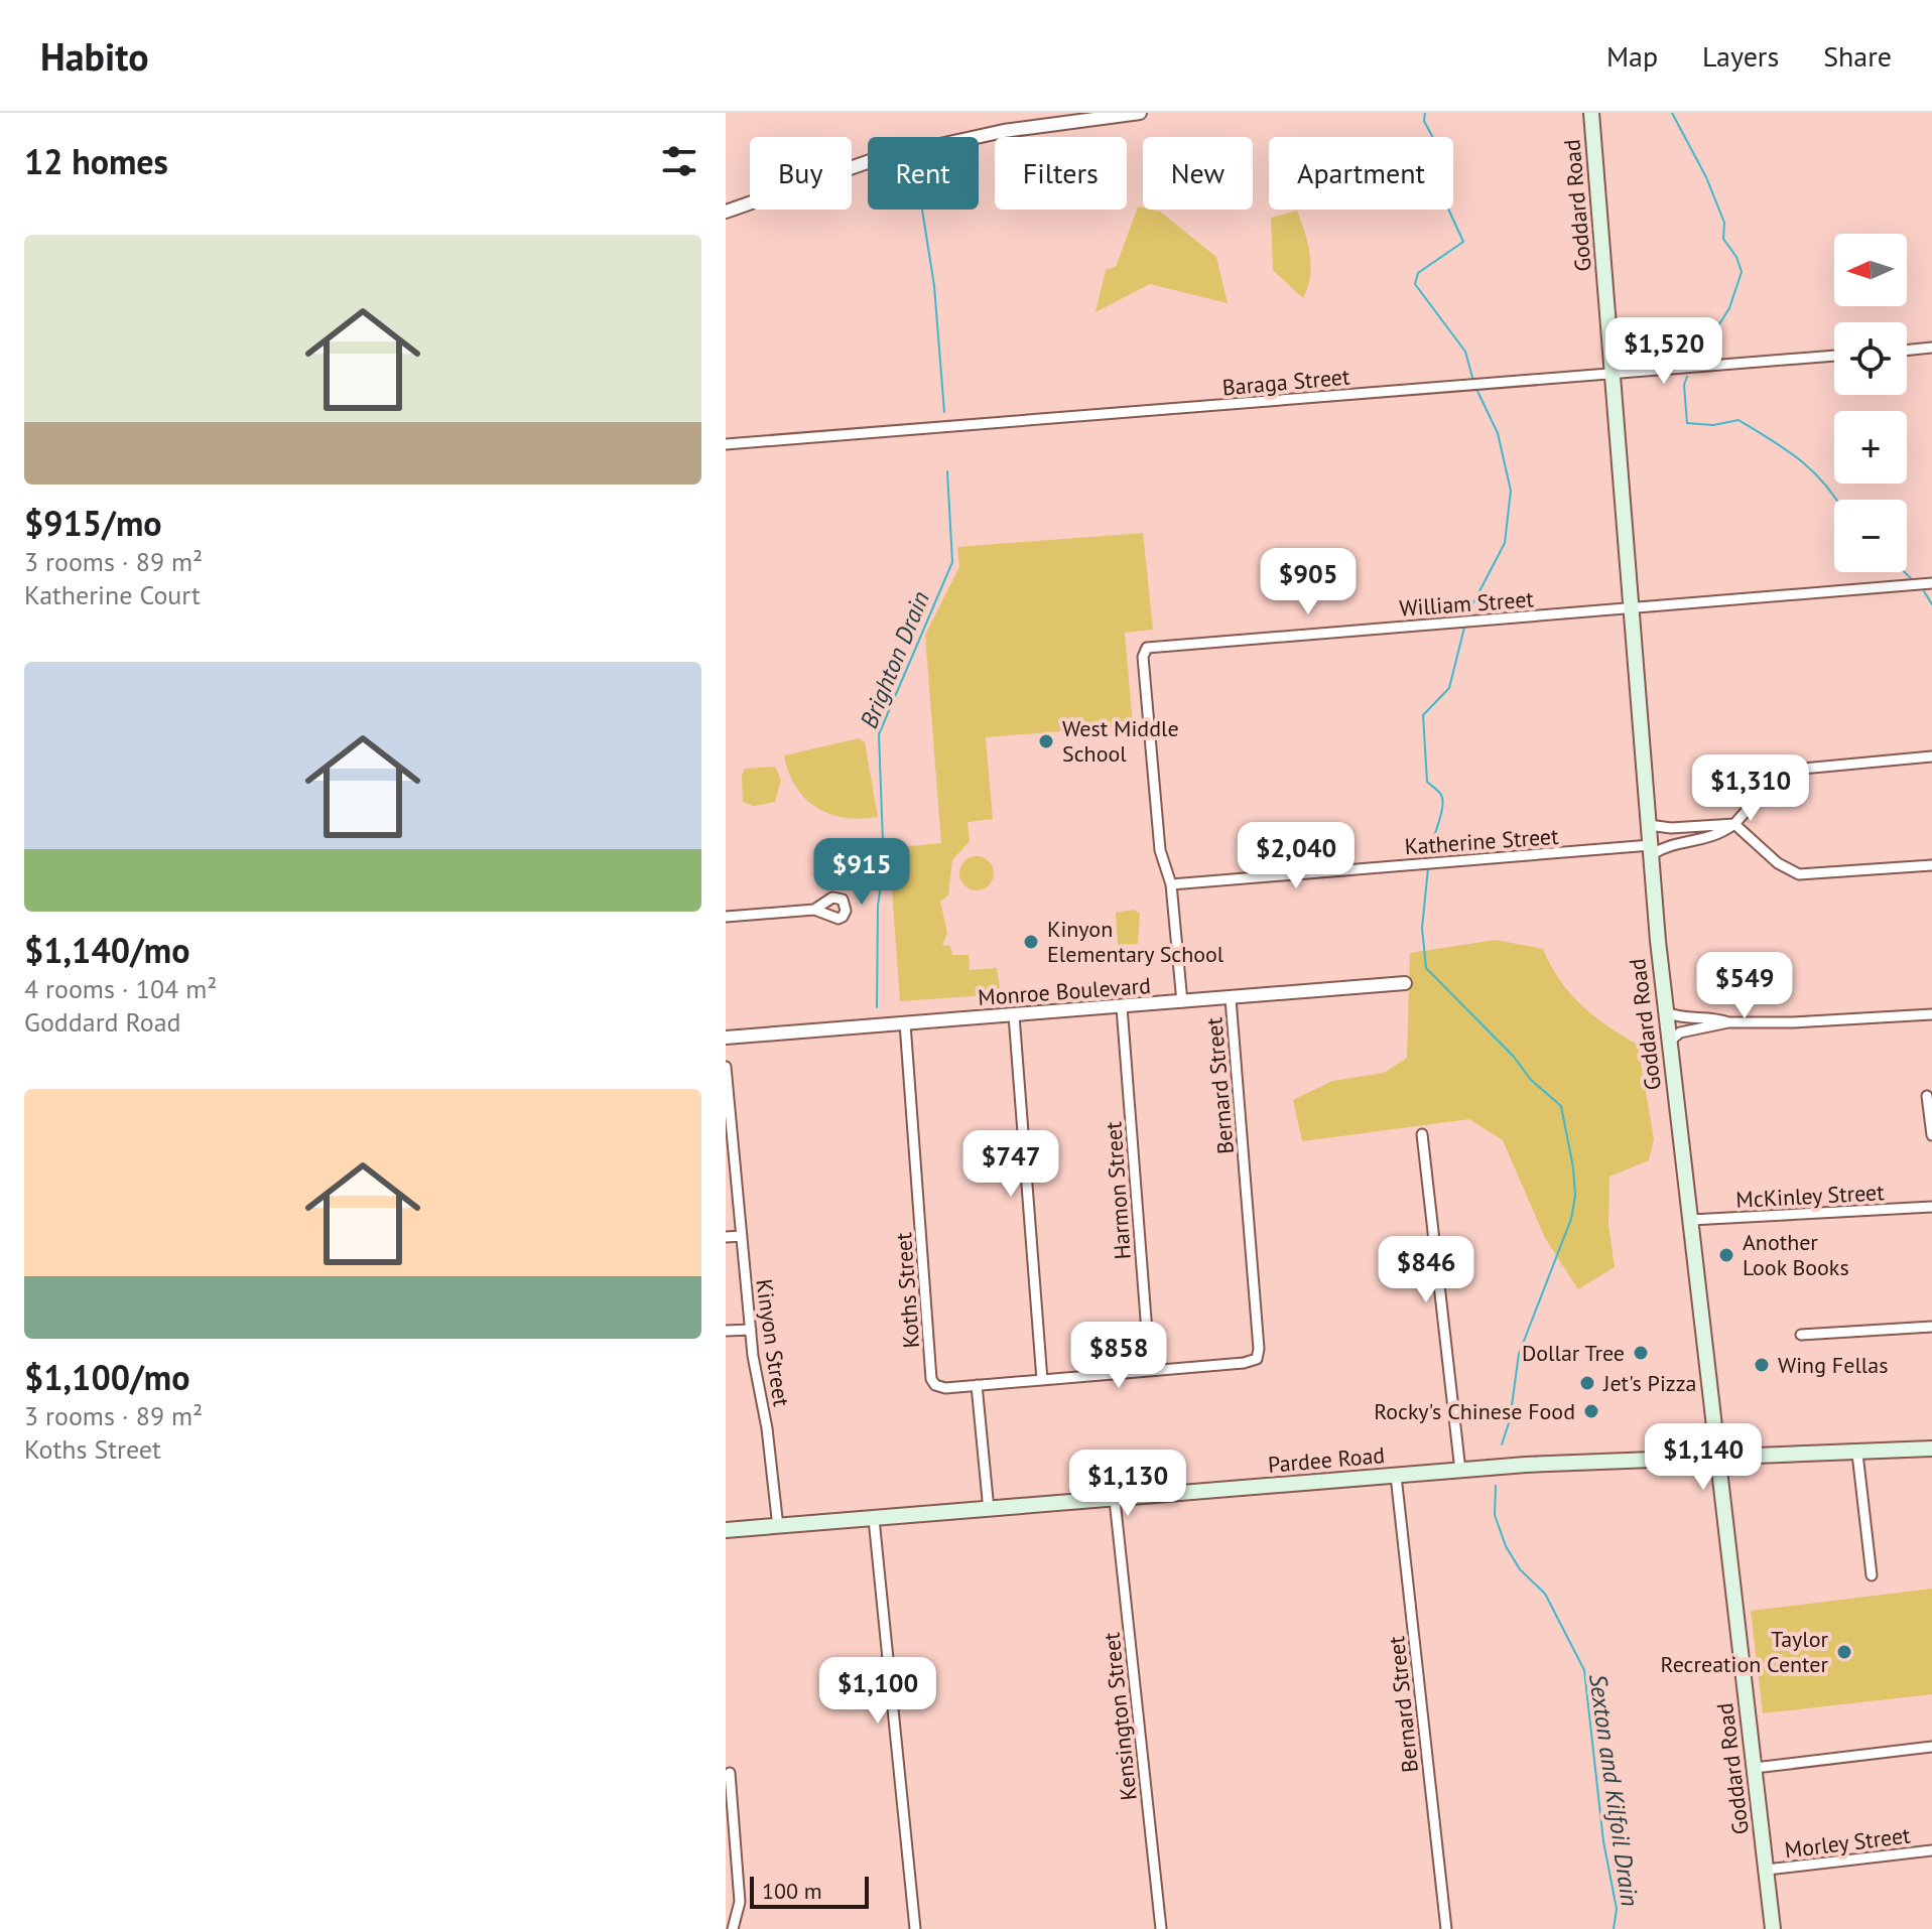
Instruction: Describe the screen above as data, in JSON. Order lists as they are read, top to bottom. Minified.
{"streets":{"main road":["Goddard Road","Pardee Road"],"street":["Baraga Street","William Street","Katherine Street","Monroe Boulevard","Bernard Street","Harmon Street","McKinley Street","Koths Street","Kinyon Street","Kensington Street","Morley Street"]},"crossings":[["Goddard Road","Baraga Street"],["Goddard Road","William Street"],["Goddard Road","Katherine Street"],["Goddard Road","McKinley Street"],["Goddard Road","Pardee Road"],["Goddard Road","Morley Street"],["William Street","Katherine Street"],["William Street","Bernard Street"],["Katherine Street","Bernard Street"],["Monroe Boulevard","Bernard Street"],["Monroe Boulevard","Harmon Street"],["Monroe Boulevard","Koths Street"],["Bernard Street","Koths Street"],["Bernard Street","Pardee Road"],["Harmon Street","Koths Street"],["Kinyon Street","Pardee Road"],["Pardee Road","Kensington Street"]],"water":["Brighton Drain","Sexton and Kilfoil Drain"],"places":["West Middle School","Kinyon Elementary School","Another Look Books","Dollar Tree","Wing Fellas","Jet's Pizza","Rocky's Chinese Food","Taylor Recreation Center"],"scale_bar":"100 m","north":"left","page":{"header":"Habito","nav":["Map","Layers","Share"],"heading":"12 homes","chip":["Buy","Rent","Filters","New","Apartment"],"list":[{"name":"$915/mo","note":"3 rooms · 89 m² · Katherine Court"},{"name":"$1,140/mo","note":"4 rooms · 104 m² · Goddard Road"},{"name":"$1,100/mo","note":"3 rooms · 89 m² · Koths Street"}],"map_buttons":["+","−"],"price":["$1,520","$905","$1,310","$2,040","$915","$549","$747","$846","$858","$1,140","$1,130","$1,100"],"scale":"100 m"}}
